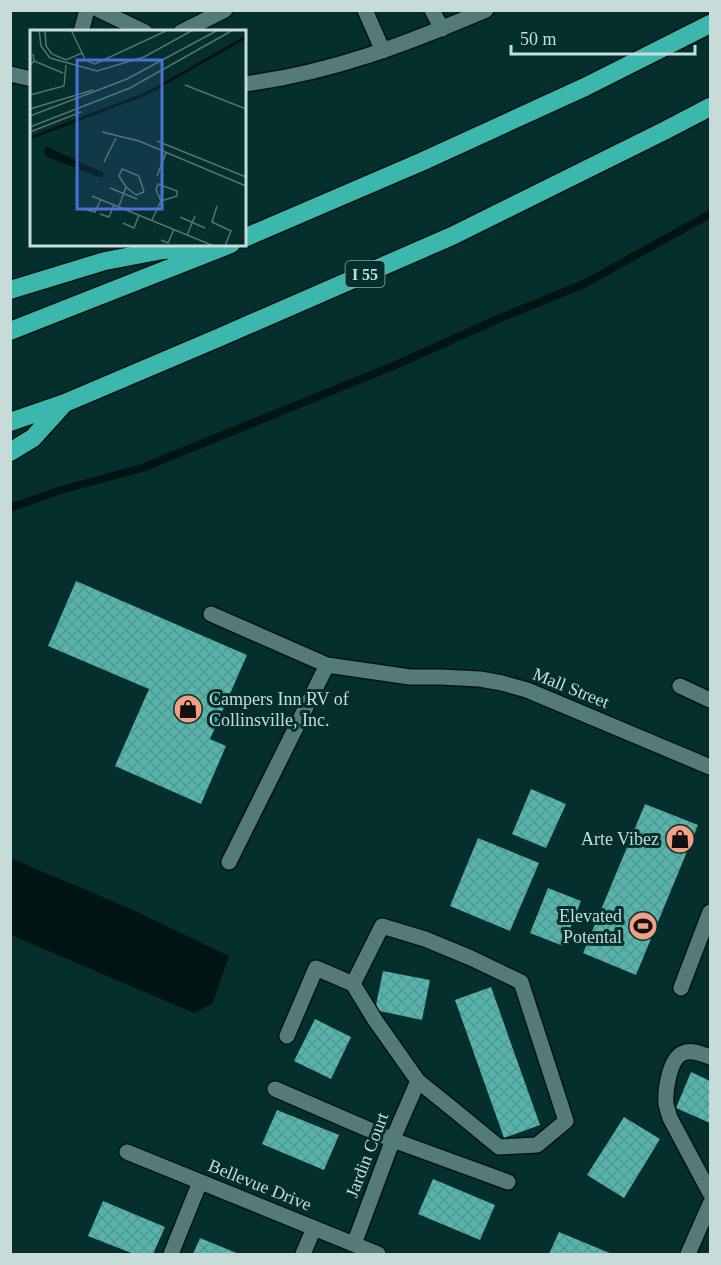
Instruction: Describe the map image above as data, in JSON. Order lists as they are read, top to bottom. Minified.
{"streets":{"highway":["I 55"],"street":["Mall Street","Jardin Court","Bellevue Drive"]},"crossings":[["Jardin Court","Bellevue Drive"]],"places":{"shop":["Campers Inn RV of Collinsville, Inc.","Arte Vibez"],"sports":["Elevated Potental"]},"scale_bar":"50 m"}
